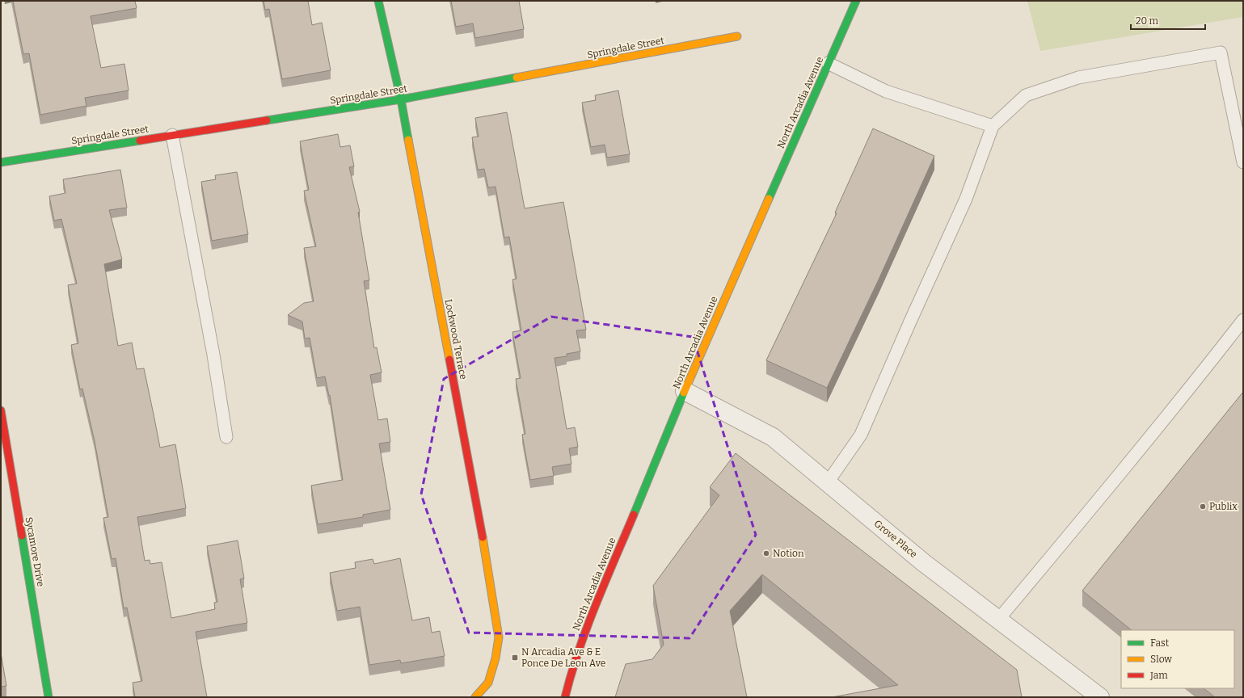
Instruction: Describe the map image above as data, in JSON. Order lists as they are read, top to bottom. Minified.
{"streets":{"street":["Springdale Street","North Arcadia Avenue","Lockwood Terrace","Grove Place","Sycamore Drive"]},"crossings":[["Springdale Street","Lockwood Terrace"],["North Arcadia Avenue","Grove Place"]],"places":{"other":["Publix","Notion"],"transit":["N Arcadia Ave & E Ponce De Leon Ave"]},"legend":["Fast","Slow","Jam"],"scale_bar":"20 m"}
